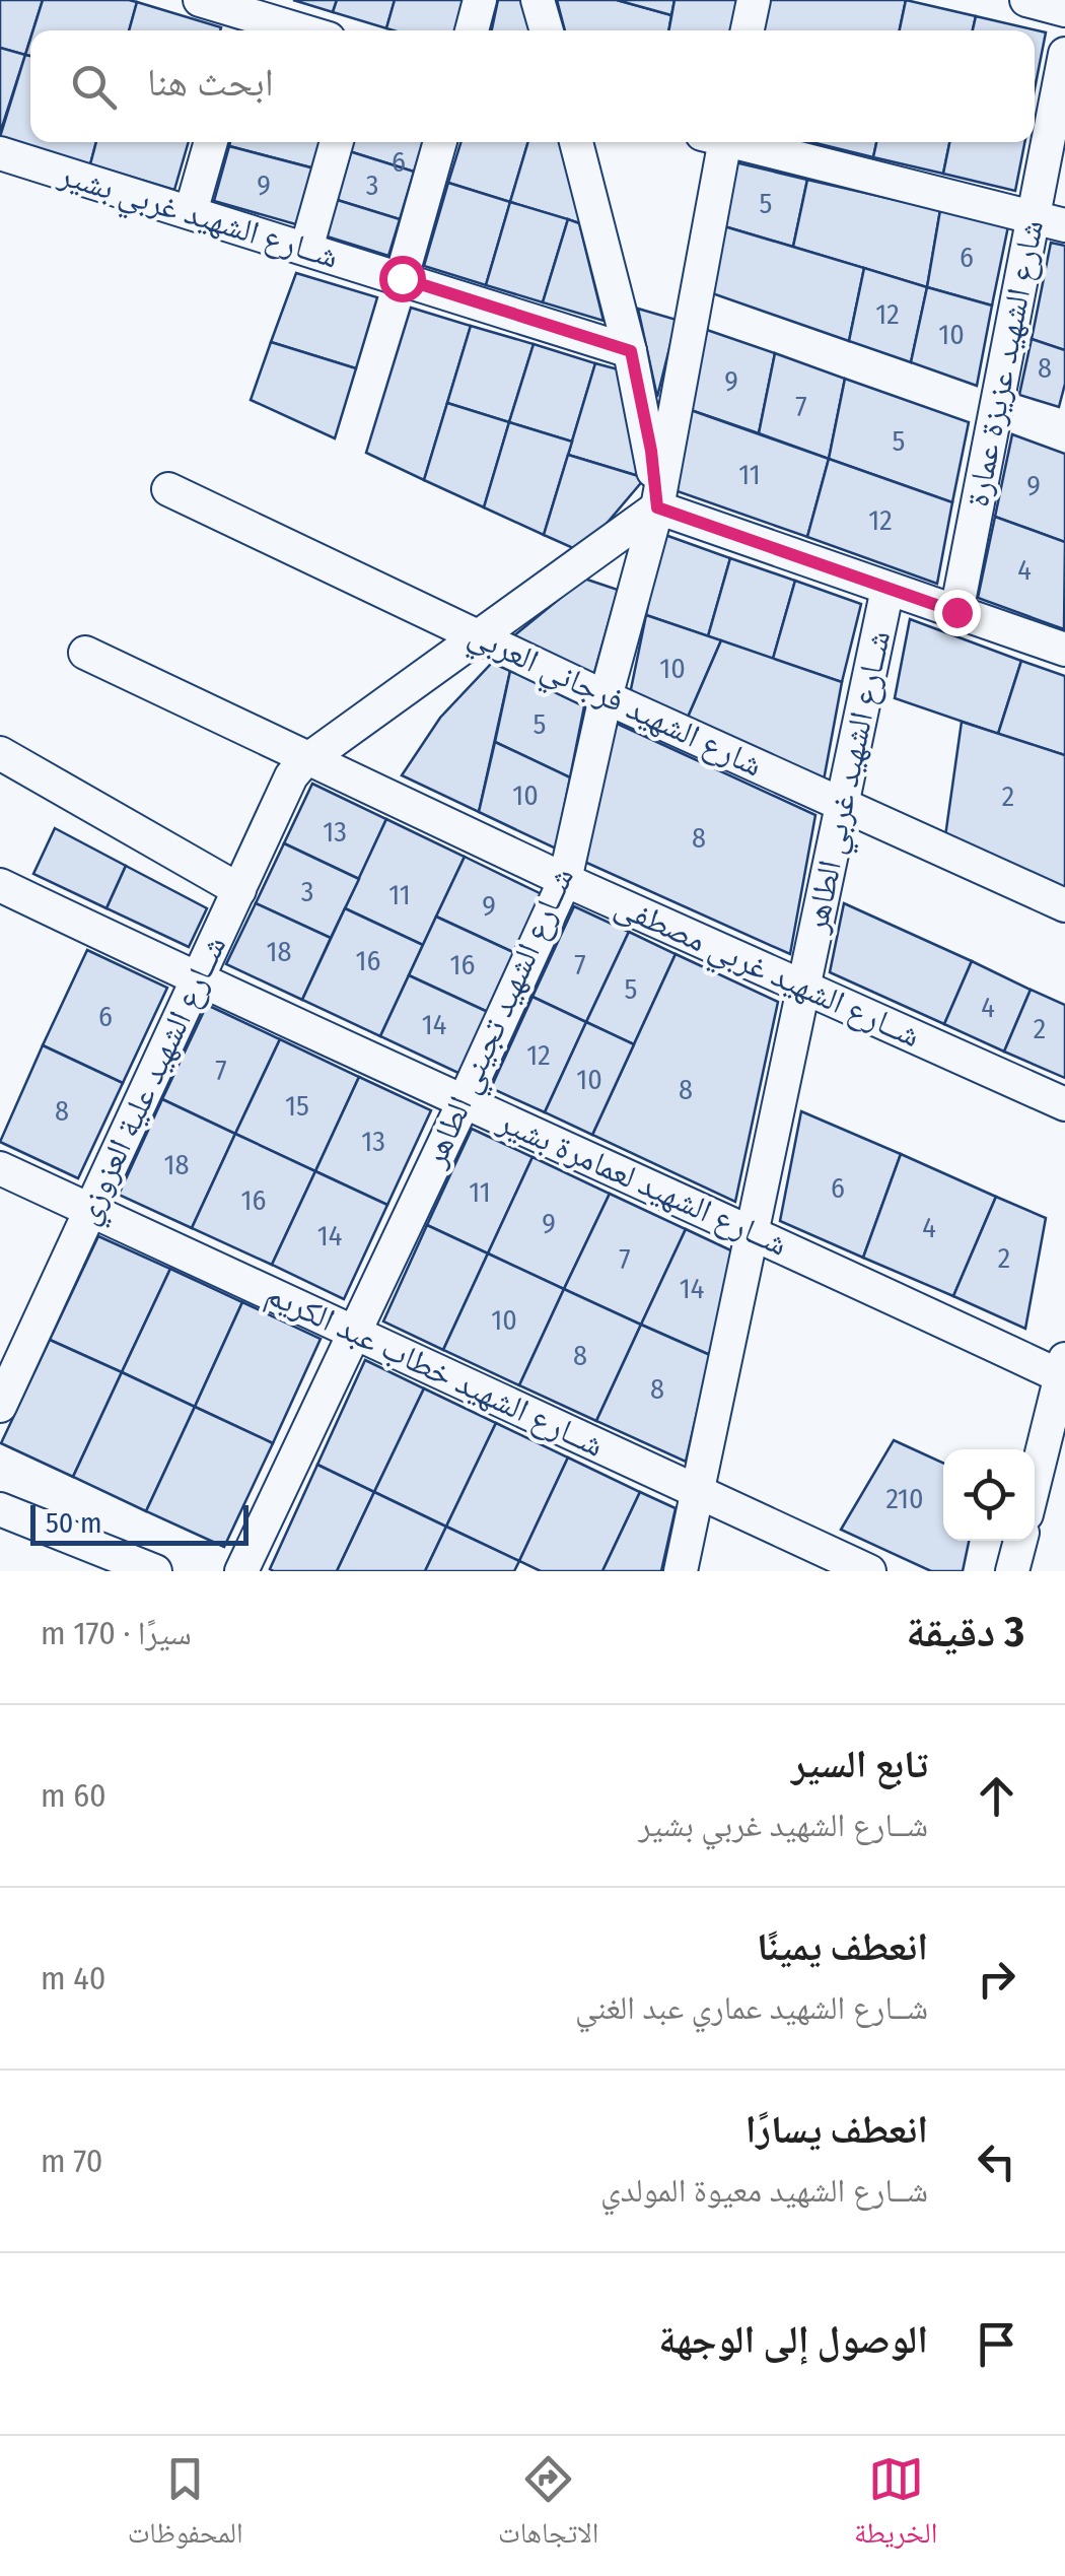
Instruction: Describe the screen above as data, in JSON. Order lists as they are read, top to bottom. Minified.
{"streets":{"street":["شــارع الشهيد غربي بشير","شارع الشهيد عزيزة عمارة","شارع الشهيد فرجاني العربي","شــارع الشهيد غربي الطاهر","شــارع الشهيد غربي مصطفى","شــارع الشهيد تجيني الطاهر","شــارع الشهيد علية العزوزي","شــارع الشهيد لعمامرة بشير","شــارع الشهيد خطاب عبد الكريم"]},"crossings":[["شارع الشهيد فرجاني العربي","شــارع الشهيد غربي الطاهر"],["شارع الشهيد فرجاني العربي","شــارع الشهيد تجيني الطاهر"],["شــارع الشهيد غربي الطاهر","شــارع الشهيد غربي مصطفى"],["شــارع الشهيد غربي الطاهر","شــارع الشهيد لعمامرة بشير"],["شــارع الشهيد غربي الطاهر","شــارع الشهيد خطاب عبد الكريم"],["شــارع الشهيد غربي مصطفى","شــارع الشهيد تجيني الطاهر"],["شــارع الشهيد غربي مصطفى","شــارع الشهيد علية العزوزي"],["شــارع الشهيد تجيني الطاهر","شــارع الشهيد لعمامرة بشير"],["شــارع الشهيد تجيني الطاهر","شــارع الشهيد خطاب عبد الكريم"],["شــارع الشهيد علية العزوزي","شــارع الشهيد لعمامرة بشير"],["شــارع الشهيد علية العزوزي","شــارع الشهيد خطاب عبد الكريم"]],"house_numbers":["6","9","3","5","6","12","10","8","9","7","5","11","9","12","4","10","5","10","2","13","8","3","11","9","18","16","16","7","5","4","6","14","2","12","7","10","8","15","8","13","18","6","11","16","9","4","14","2","7","14","10","8","8","210"],"scale_bar":"50 m","page":{"search":"ابحث هنا","scale":"50 m","heading":["3 دقيقة","سيرًا · 170 m"],"list":[["تابع السير","شــارع الشهيد غربي بشير","60 m"],["انعطف يمينًا","شــارع الشهيد عماري عبد الغني","40 m"],["انعطف يسارًا","شــارع الشهيد معيوة المولدي","70 m"],"الوصول إلى الوجهة"],"nav":["الخريطة","الاتجاهات","المحفوظات"]}}
